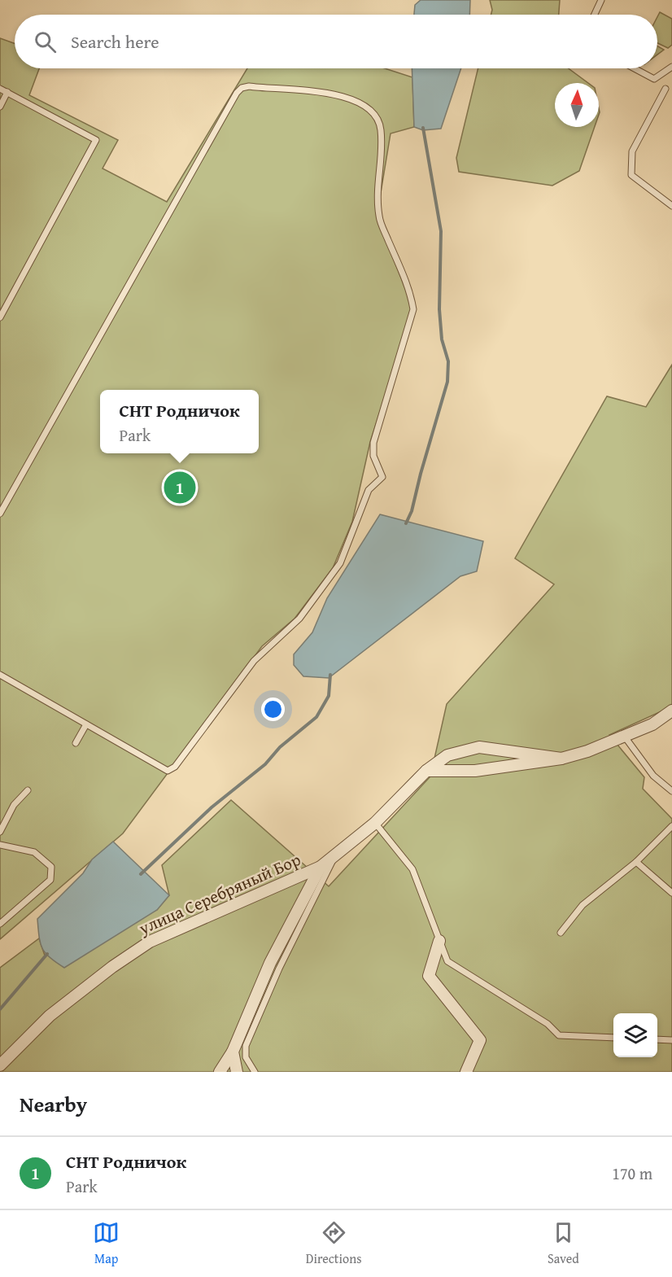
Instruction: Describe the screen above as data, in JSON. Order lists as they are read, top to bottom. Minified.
{"streets":{"street":["улица Серебряный Бор"]},"north":"top","page":{"search":"Search here","popup":["СНТ Родничок","Park"],"pins":"1","heading":"Nearby","list":[{"mark":"1","name":"СНТ Родничок","note":"Park","value":"170 m"}],"nav":["Map","Directions","Saved"]}}
